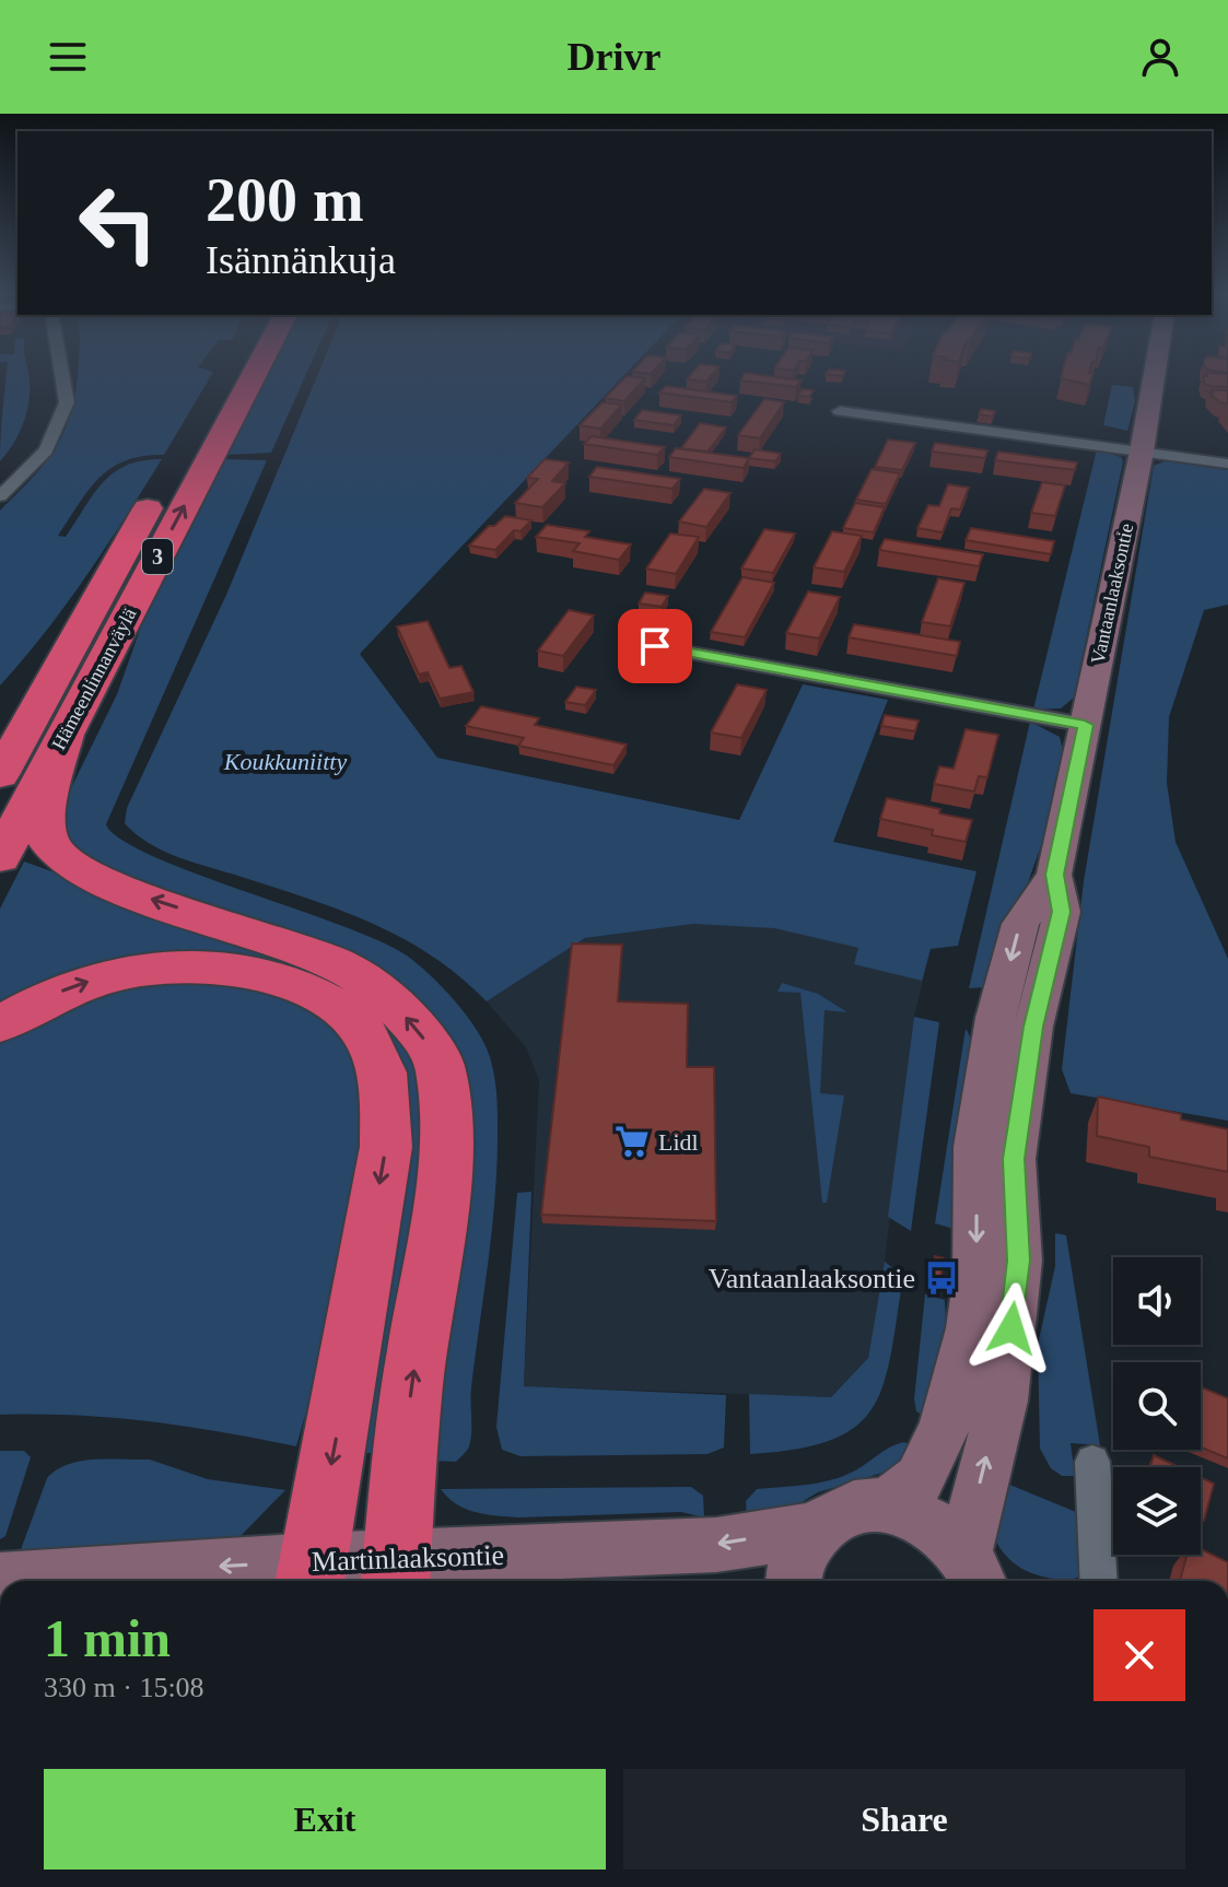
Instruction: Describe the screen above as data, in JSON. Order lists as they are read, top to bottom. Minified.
{"streets":{"highway":["3","Hämeenlinnanväylä"],"main road":["Vantaanlaaksontie","Martinlaaksontie"]},"one_way":["Martinlaaksontie"],"parks":["Koukkuniitty"],"places":{"supermarket":["Lidl"],"bus stop":["Vantaanlaaksontie"]},"page":{"header":"Drivr","turn":["200 m","Isännänkuja"],"heading":["1 min","330 m · 15:08"],"buttons":["Exit","Share"]}}
